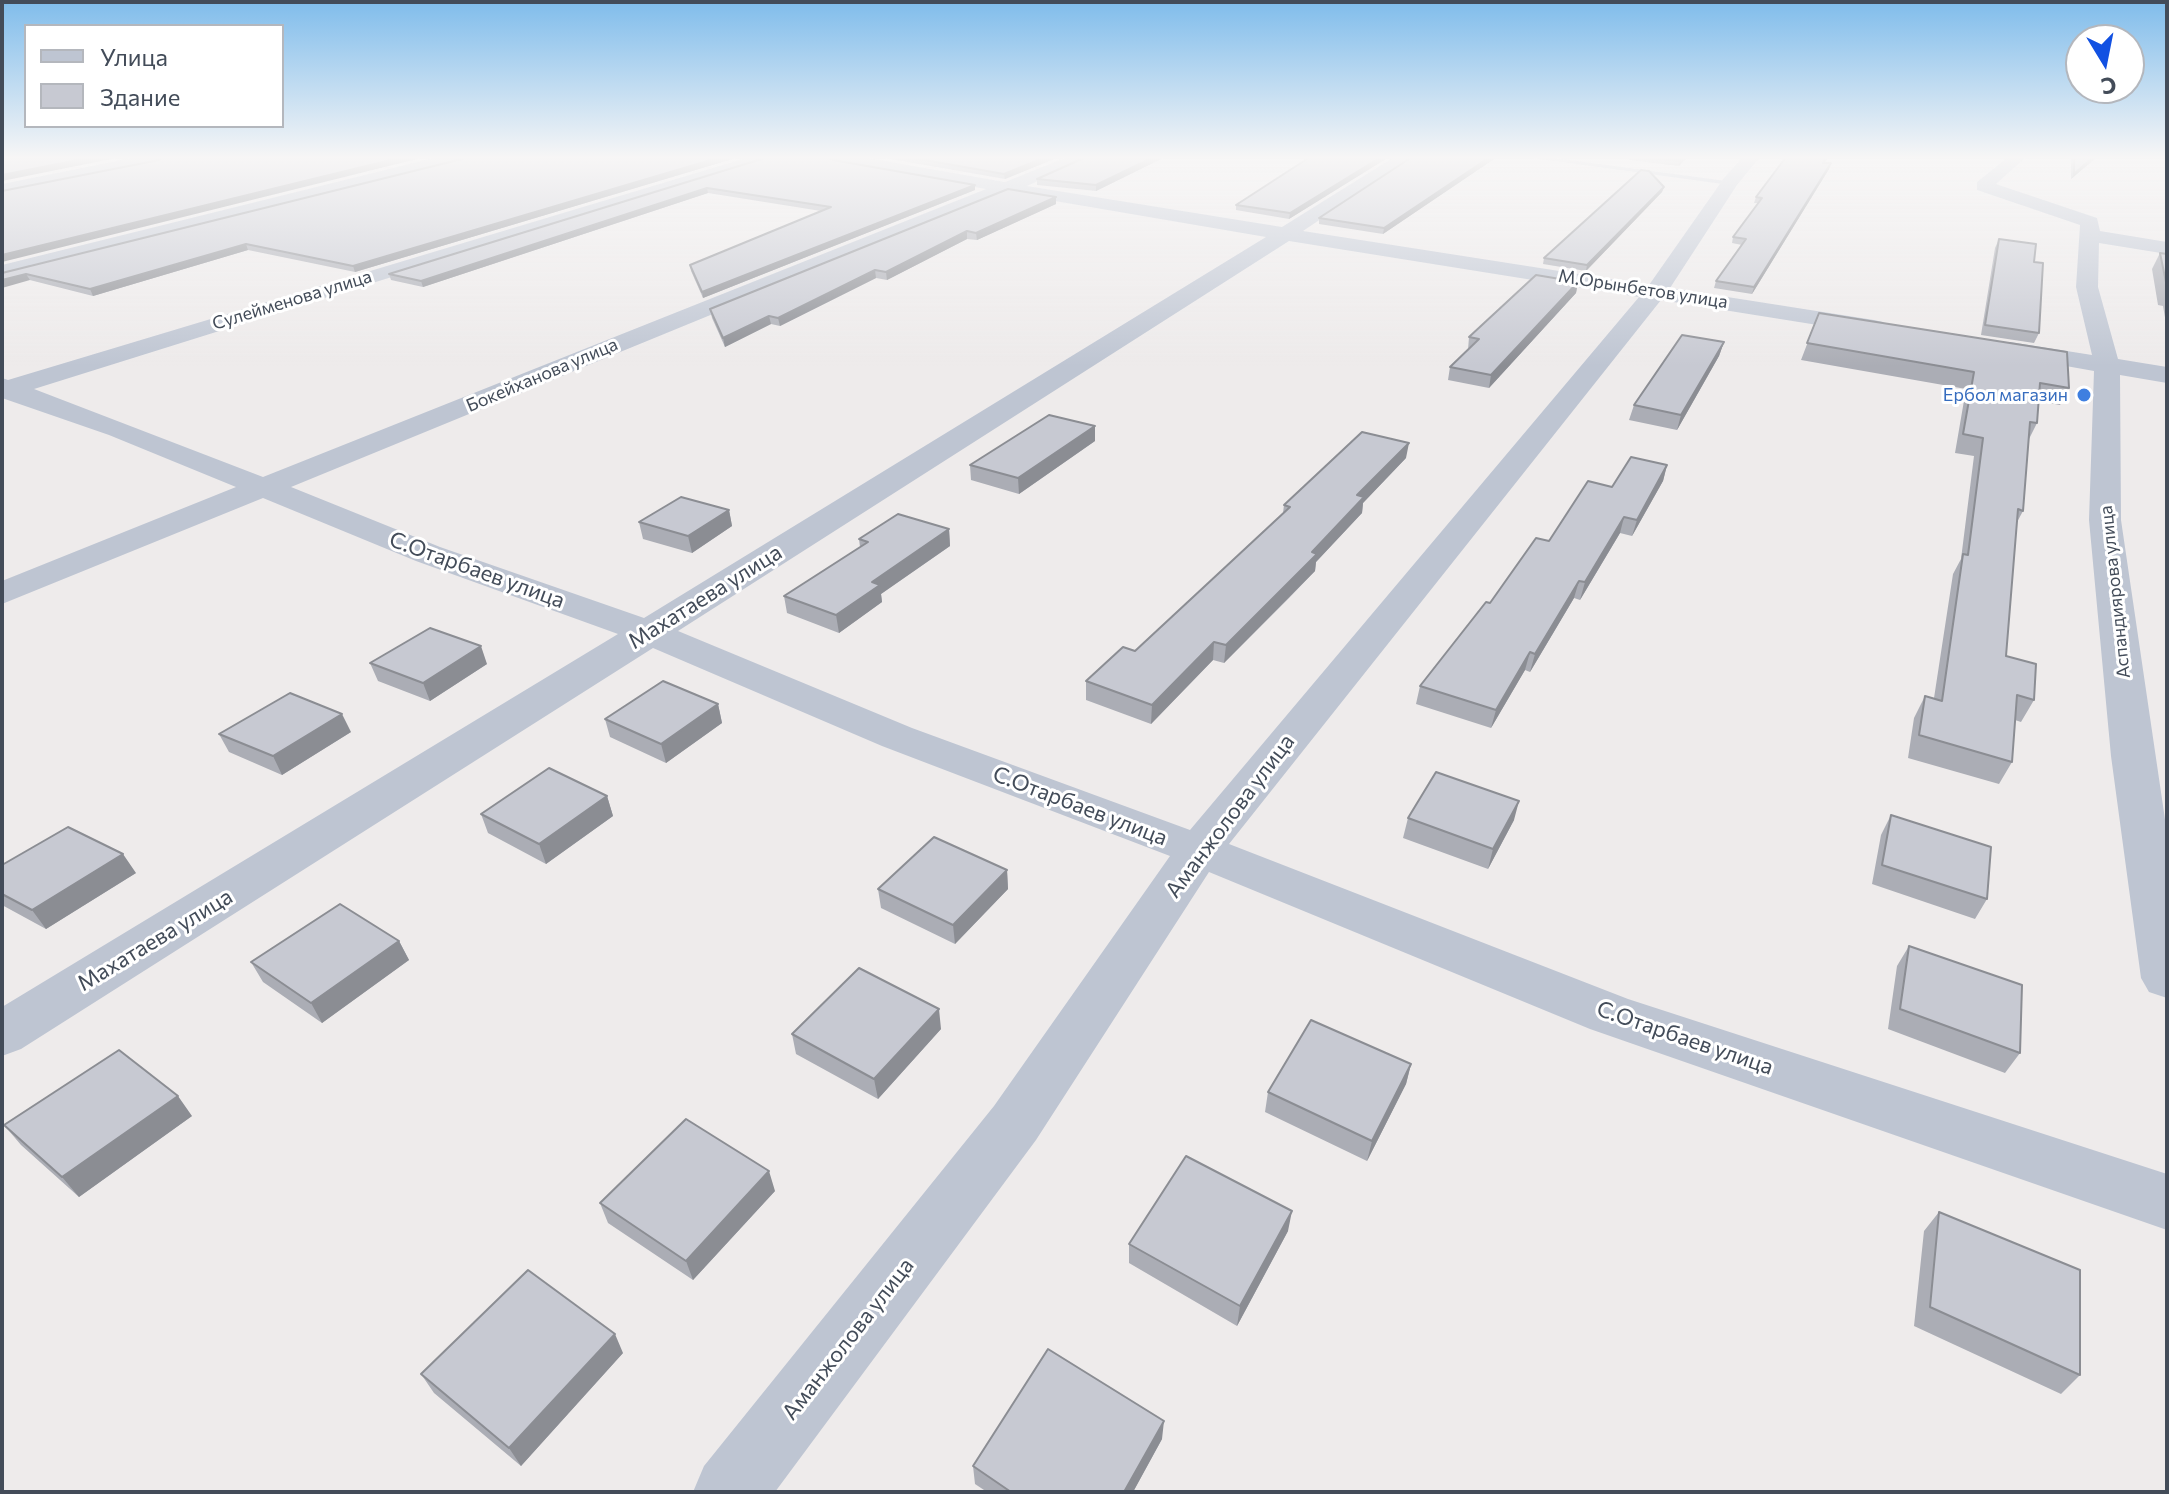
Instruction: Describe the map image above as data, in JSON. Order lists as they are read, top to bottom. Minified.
{"streets":{"street":["М.Орынбетов улица","Сулейменова улица","Бокейханова улица","С.Отарбаев улица","Аспандиярова улица","Махатаева улица","Аманжолова улица"]},"crossings":[["М.Орынбетов улица","Махатаева улица"],["М.Орынбетов улица","Аманжолова улица"],["Сулейменова улица","С.Отарбаев улица"],["Бокейханова улица","С.Отарбаев улица"],["С.Отарбаев улица","Махатаева улица"],["С.Отарбаев улица","Аманжолова улица"]],"places":["Ербол магазин"],"legend":["Улица","Здание"],"north":"bottom"}
